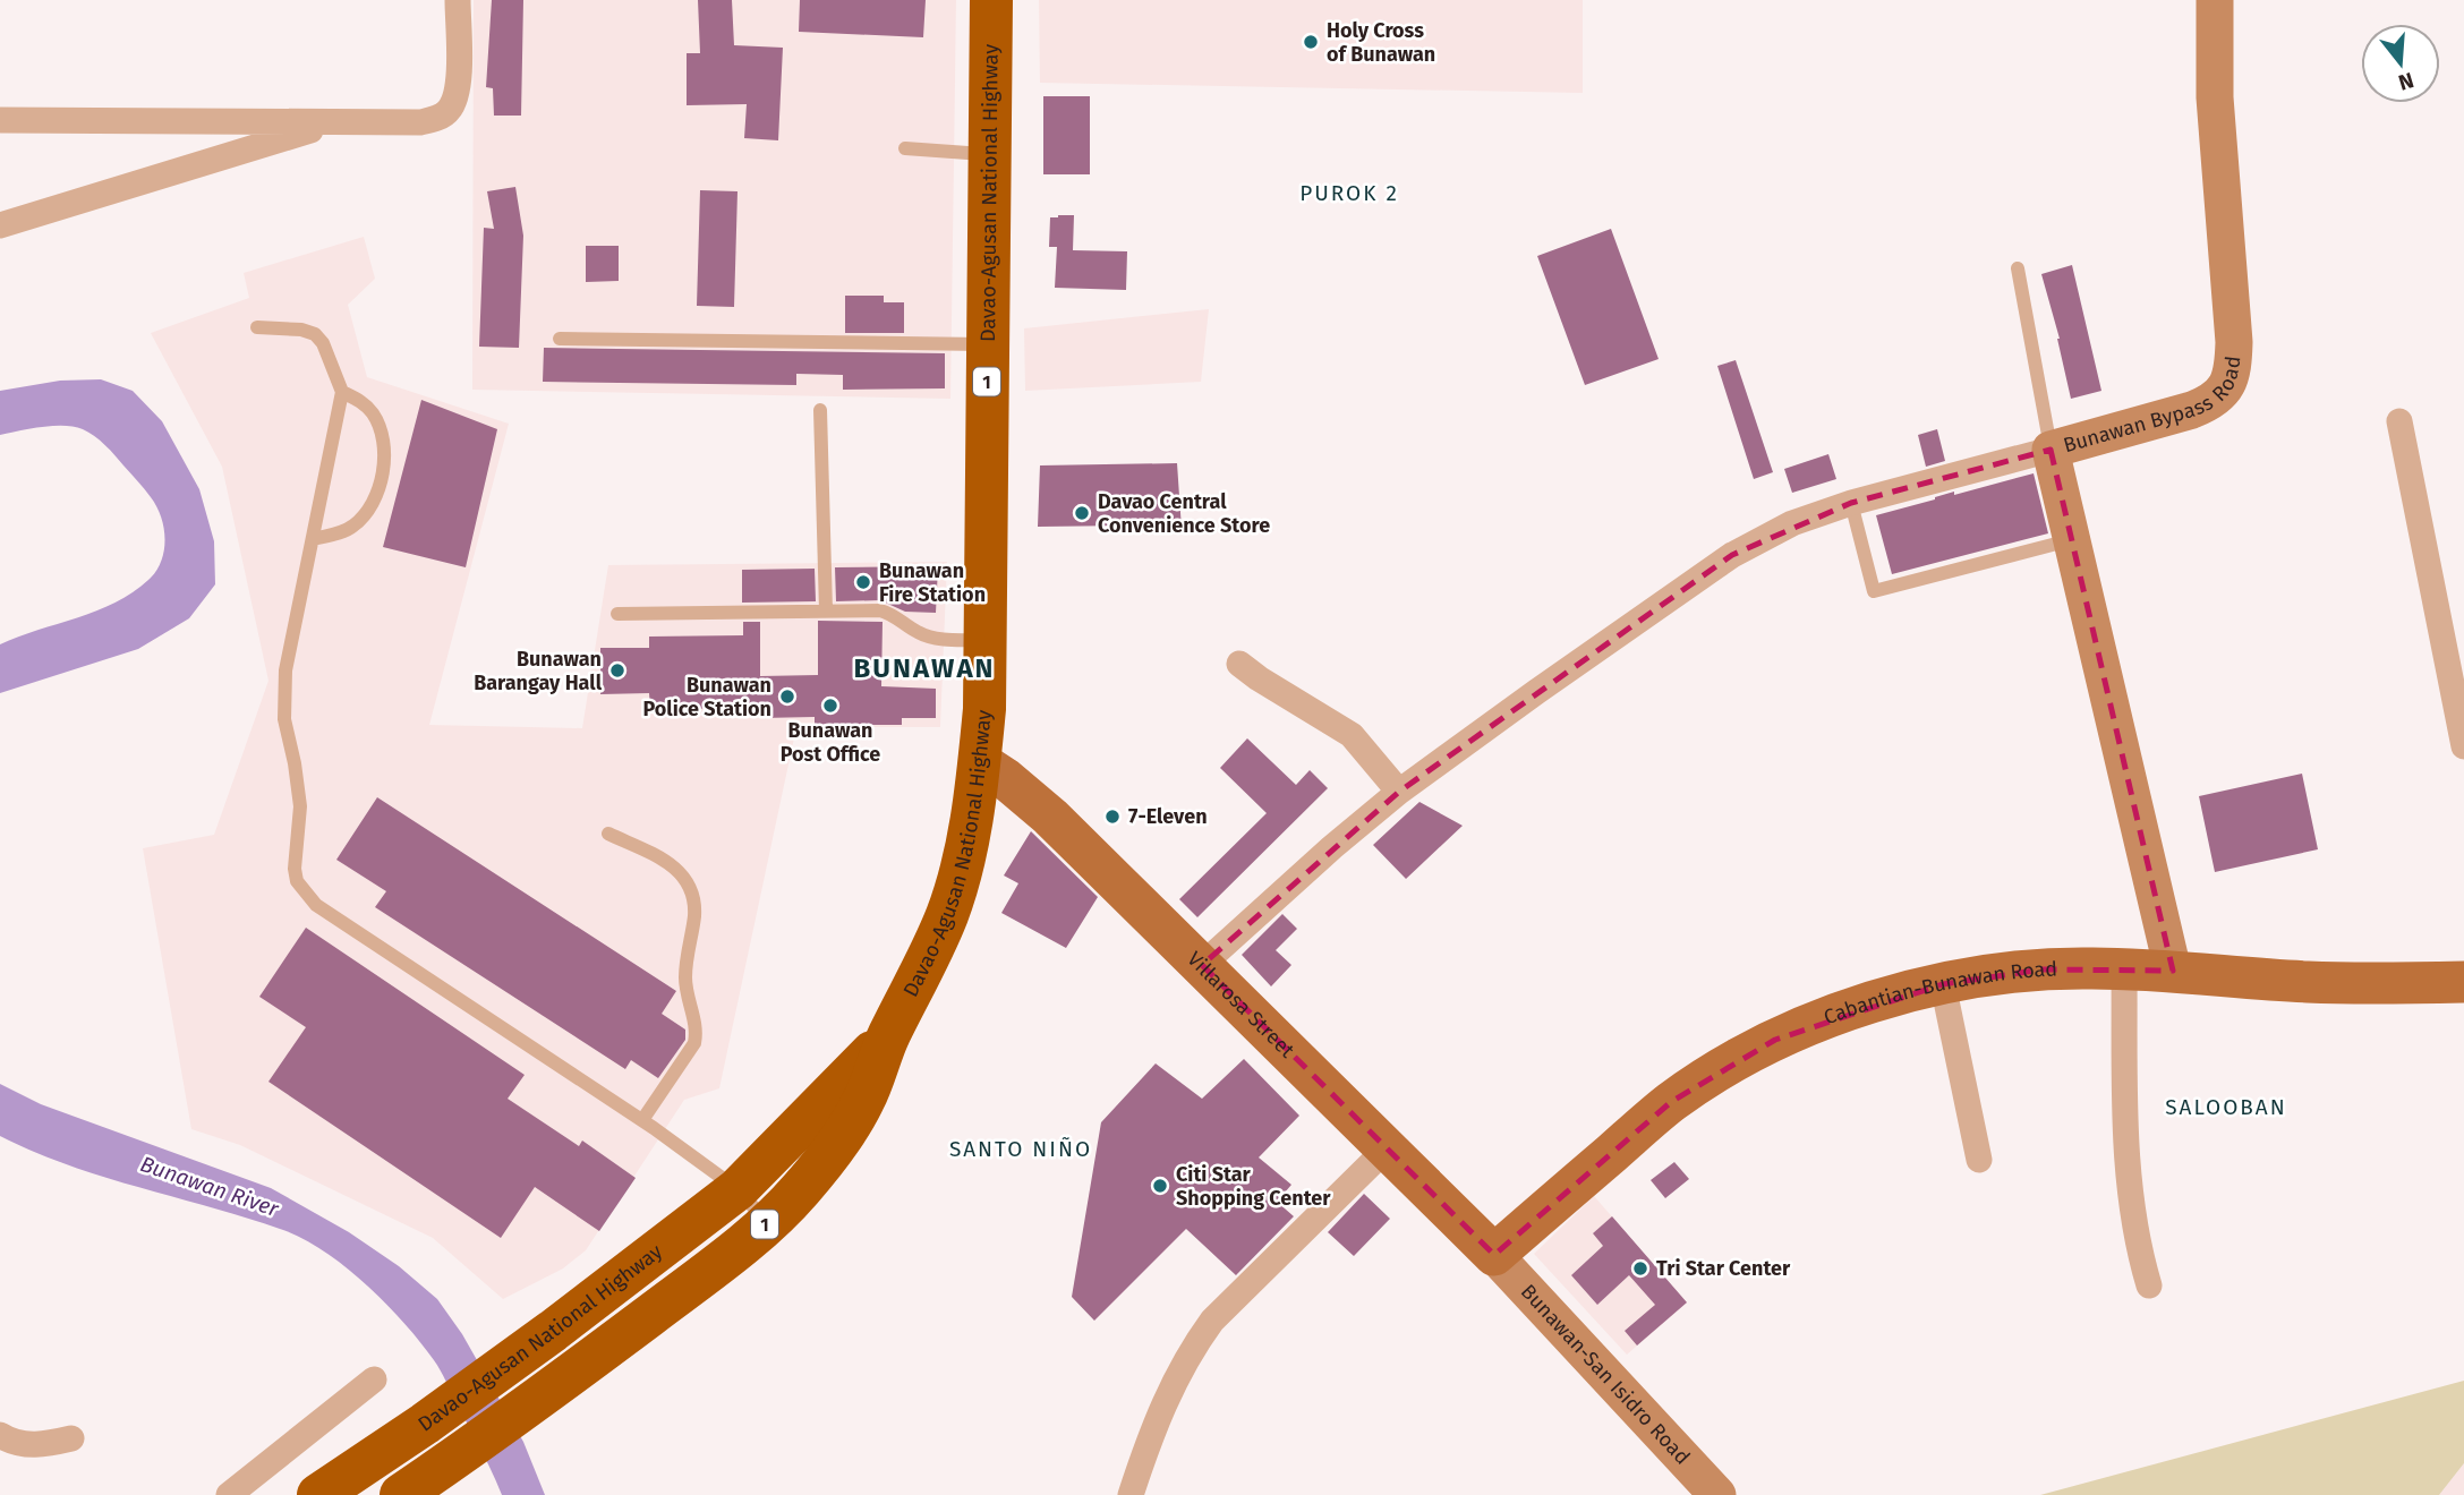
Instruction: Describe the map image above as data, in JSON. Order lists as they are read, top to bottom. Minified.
{"streets":{"highway":["Davao-Agusan National Highway","1"],"main road":["Cabantian-Bunawan Road","Villarosa Street"],"street":["Bunawan Bypass Road","Bunawan-San Isidro Road"]},"crossings":[["Davao-Agusan National Highway","Villarosa Street"],["Bunawan Bypass Road","Cabantian-Bunawan Road"],["Cabantian-Bunawan Road","Villarosa Street"],["Cabantian-Bunawan Road","Bunawan-San Isidro Road"],["Villarosa Street","Bunawan-San Isidro Road"]],"districts":["PUROK 2","BUNAWAN","SALOOBAN","SANTO NIÑO"],"water":["Bunawan River"],"places":["Holy Cross of Bunawan","Davao Central Convenience Store","Bunawan Fire Station","Bunawan Barangay Hall","Bunawan Police Station","Bunawan Post Office","7-Eleven","Citi Star Shopping Center","Tri Star Center"],"north":"bottom"}
